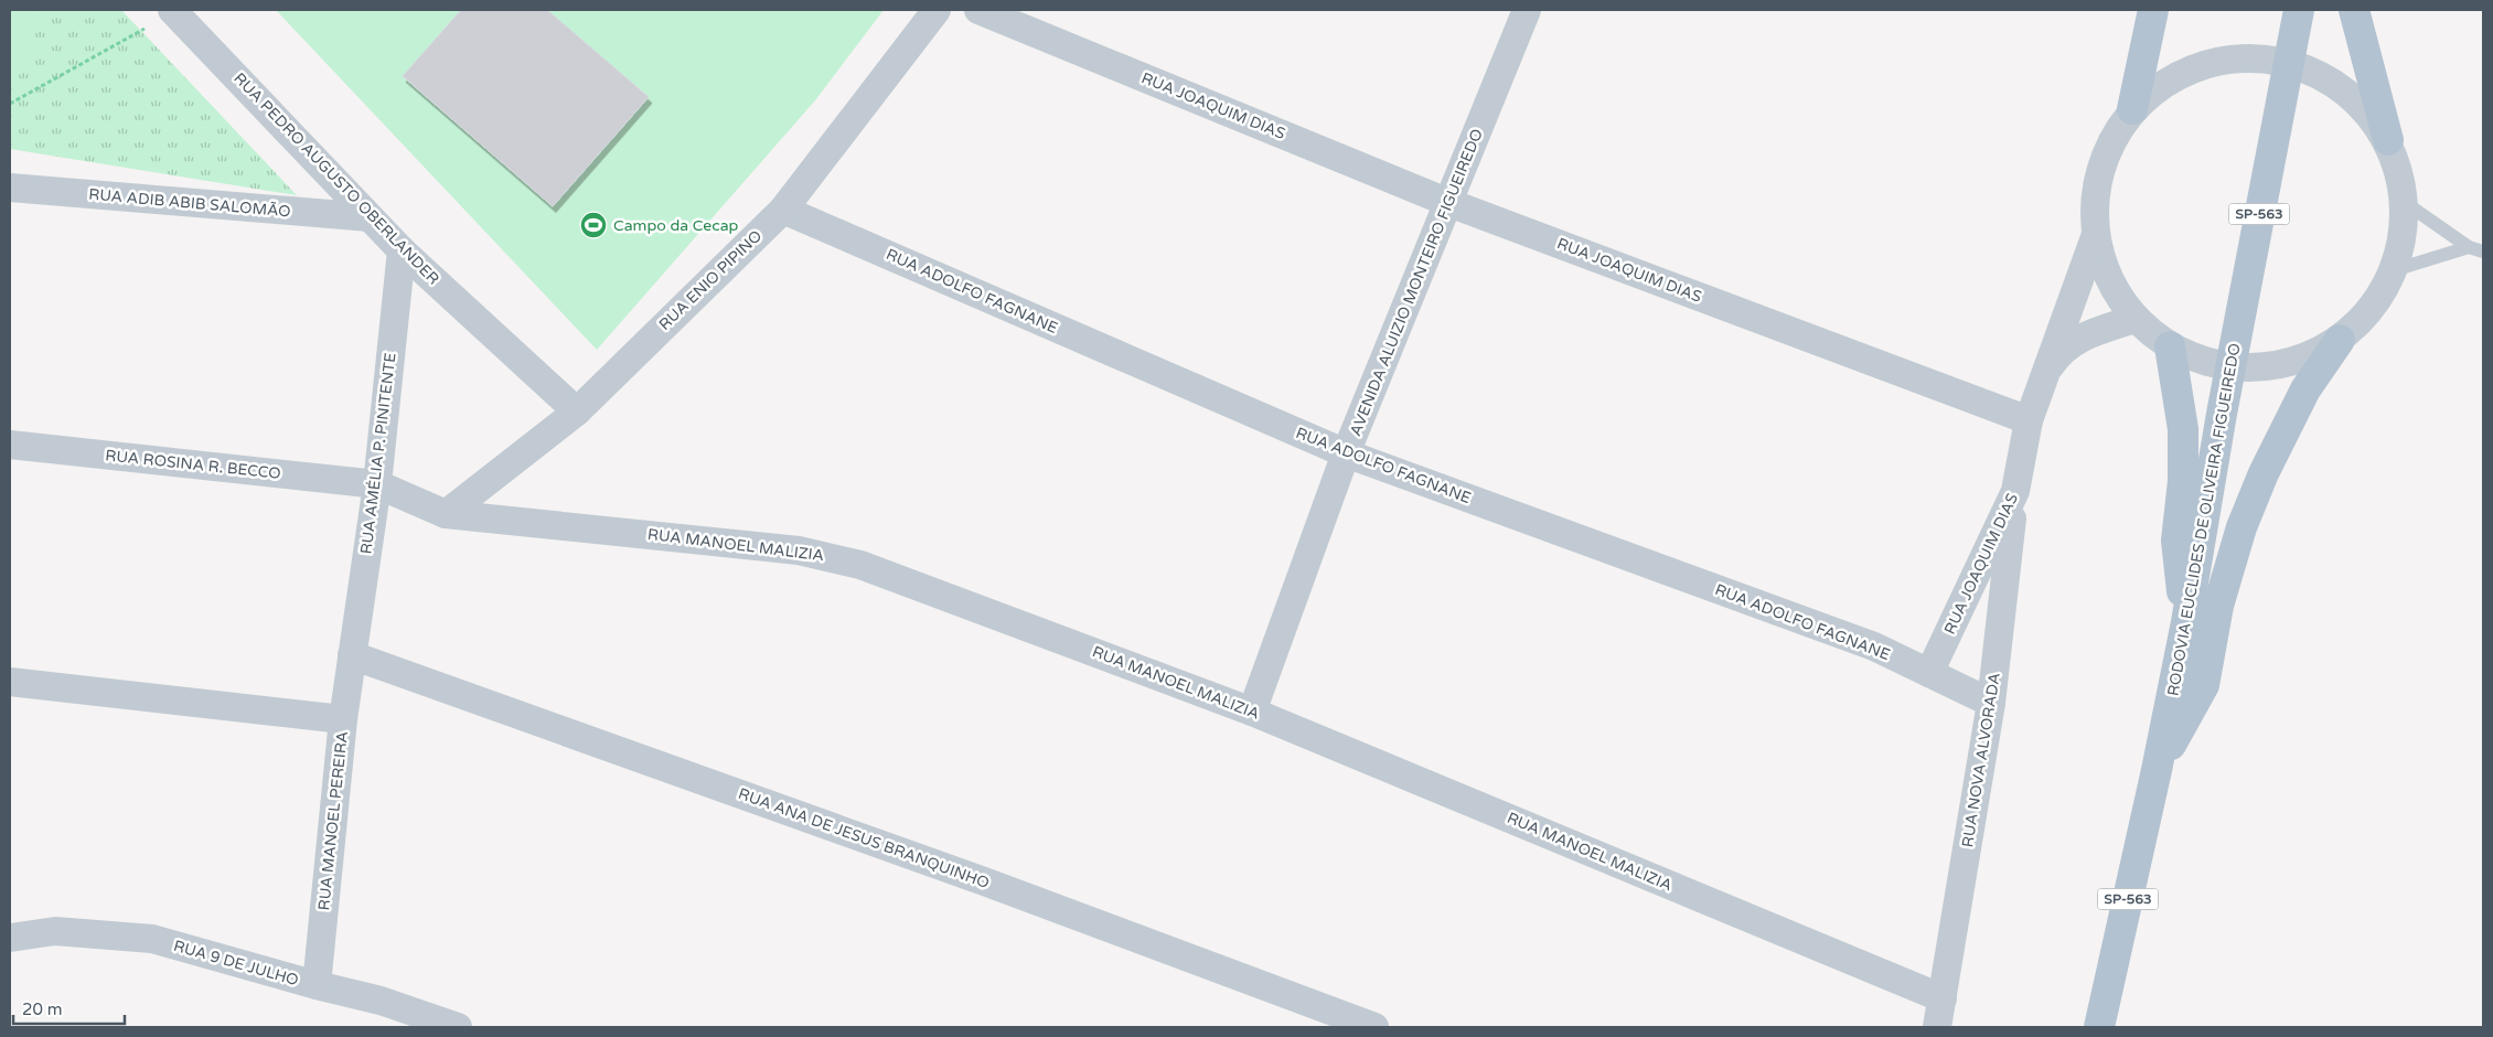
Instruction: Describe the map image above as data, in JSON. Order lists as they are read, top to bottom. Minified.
{"streets":{"main road":["SP-563","RODOVIA EUCLIDES DE OLIVEIRA FIGUEIREDO"],"street":["RUA JOAQUIM DIAS","RUA PEDRO AUGUSTO OBERLANDER","RUA ADIB ABIB SALOMÃO","RUA ENIO PIPINO","AVENIDA ALUIZIO MONTEIRO FIGUEIREDO","RUA ADOLFO FAGNANE","RUA AMÉLIA P. PINITENTE","RUA ROSINA R. BECCO","RUA MANOEL MALIZIA","RUA NOVA ALVORADA","RUA MANOEL PEREIRA","RUA ANA DE JESUS BRANQUINHO","RUA 9 DE JULHO"]},"crossings":[["RUA JOAQUIM DIAS","AVENIDA ALUIZIO MONTEIRO FIGUEIREDO"],["RUA JOAQUIM DIAS","RUA ADOLFO FAGNANE"],["RUA JOAQUIM DIAS","RUA NOVA ALVORADA"],["RUA PEDRO AUGUSTO OBERLANDER","RUA ADIB ABIB SALOMÃO"],["RUA PEDRO AUGUSTO OBERLANDER","RUA ENIO PIPINO"],["RUA PEDRO AUGUSTO OBERLANDER","RUA AMÉLIA P. PINITENTE"],["RUA ENIO PIPINO","RUA ADOLFO FAGNANE"],["RUA ENIO PIPINO","RUA MANOEL MALIZIA"],["AVENIDA ALUIZIO MONTEIRO FIGUEIREDO","RUA ADOLFO FAGNANE"],["AVENIDA ALUIZIO MONTEIRO FIGUEIREDO","RUA MANOEL MALIZIA"],["RUA ADOLFO FAGNANE","RUA NOVA ALVORADA"],["RUA AMÉLIA P. PINITENTE","RUA ROSINA R. BECCO"],["RUA AMÉLIA P. PINITENTE","RUA MANOEL MALIZIA"],["RUA AMÉLIA P. PINITENTE","RUA MANOEL PEREIRA"],["RUA AMÉLIA P. PINITENTE","RUA ANA DE JESUS BRANQUINHO"],["RUA ROSINA R. BECCO","RUA MANOEL MALIZIA"],["RUA MANOEL MALIZIA","RUA NOVA ALVORADA"],["RUA MANOEL PEREIRA","RUA ANA DE JESUS BRANQUINHO"],["RUA MANOEL PEREIRA","RUA 9 DE JULHO"]],"places":{"sports":["Campo da Cecap"]},"scale_bar":"20 m"}
